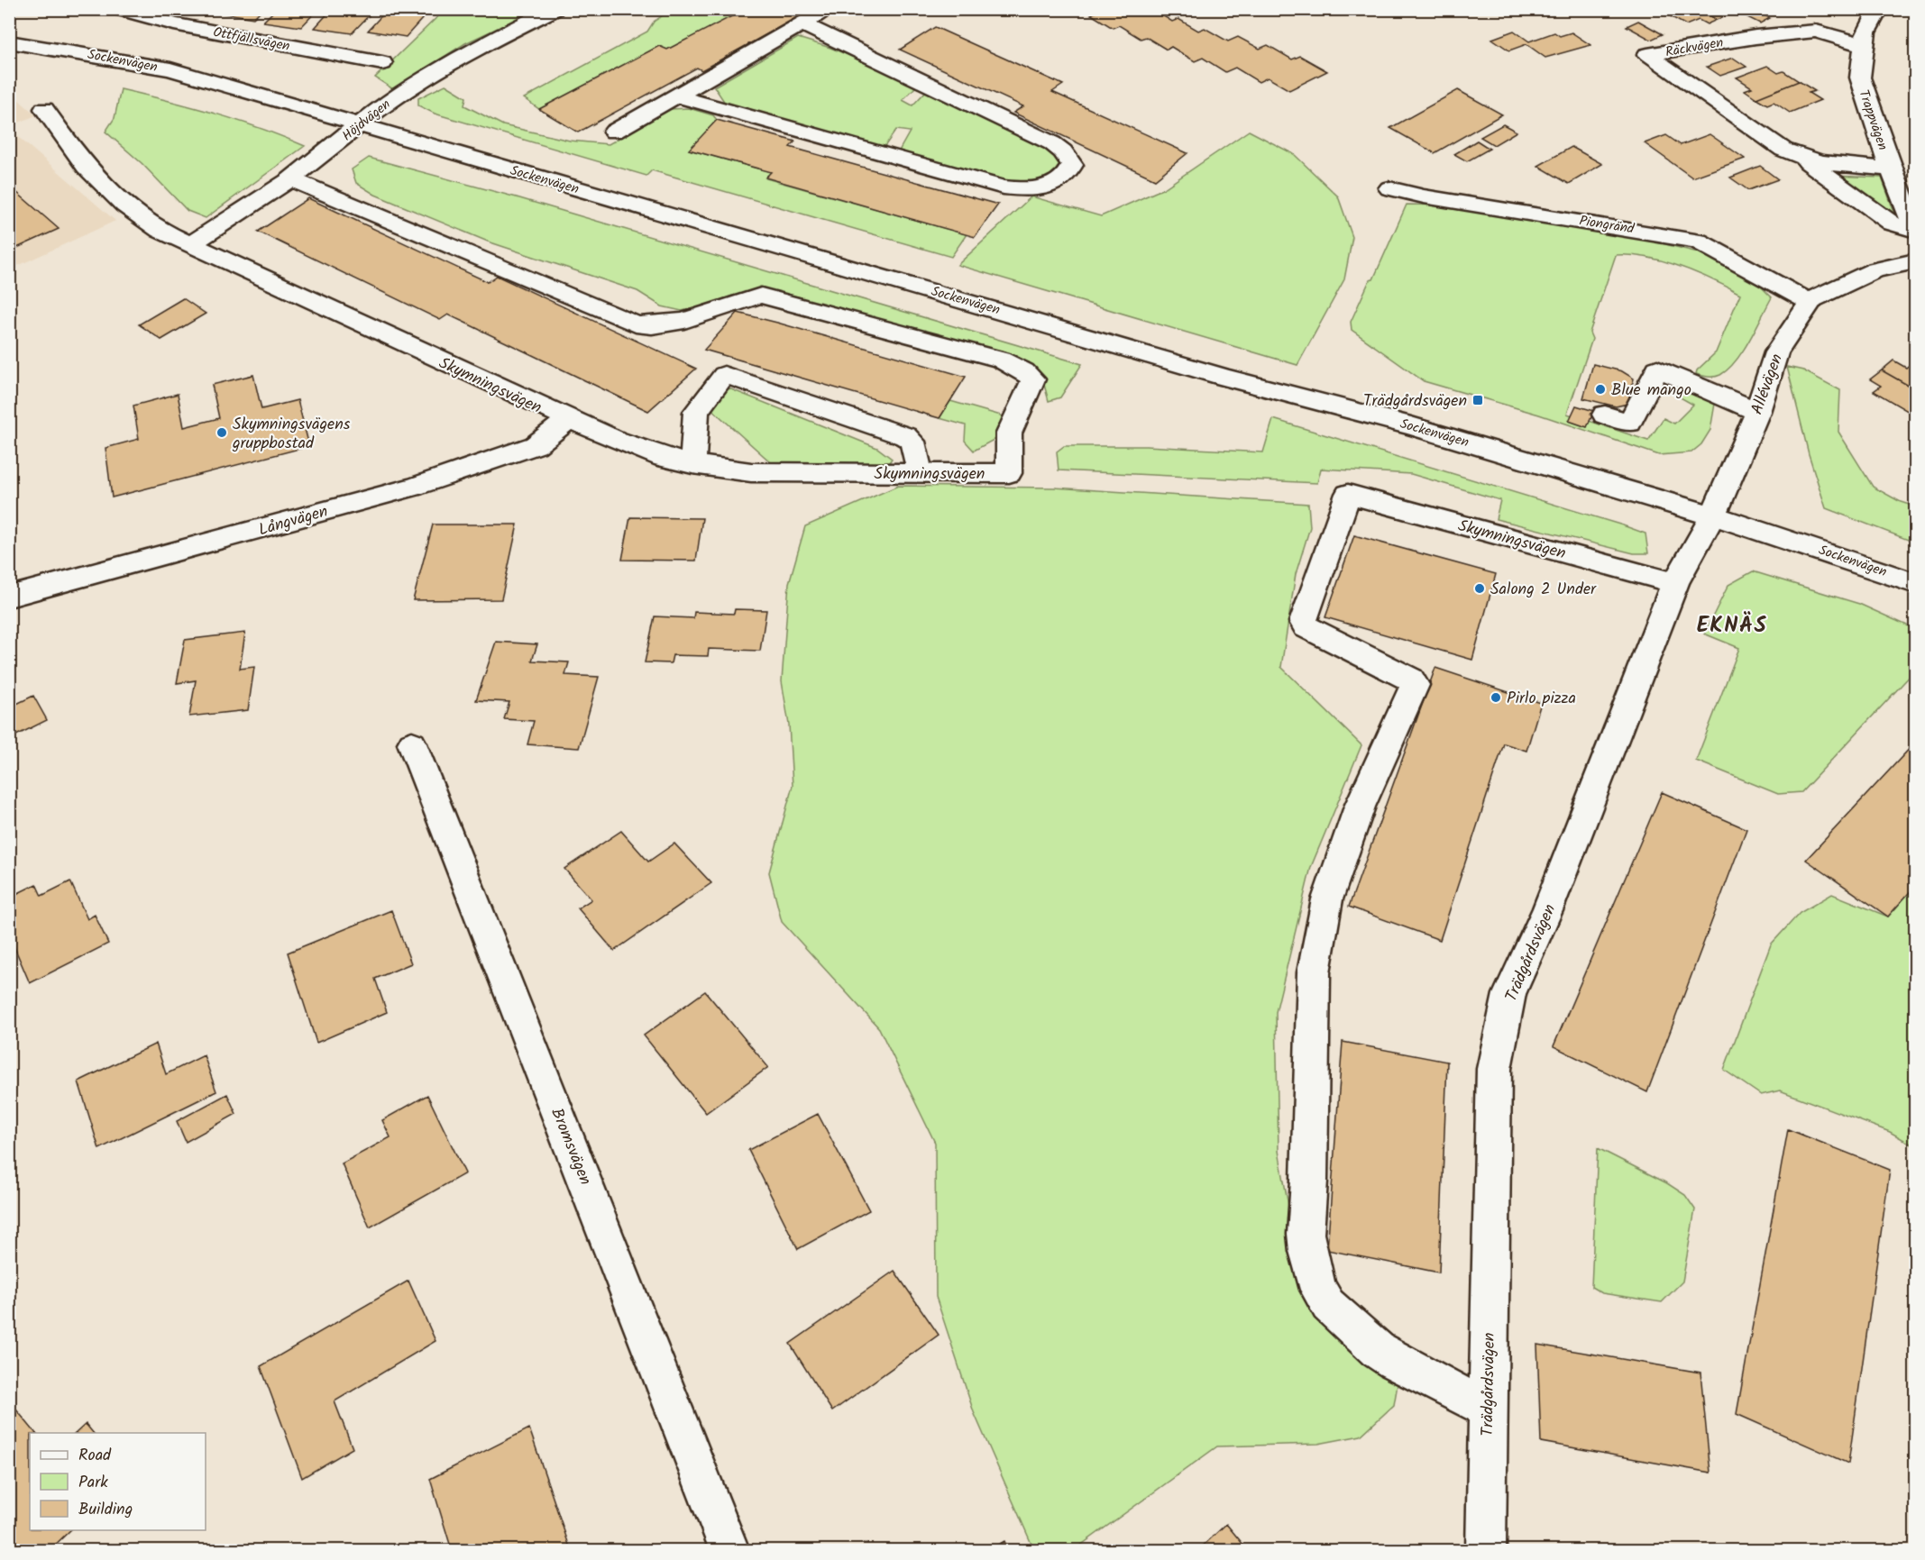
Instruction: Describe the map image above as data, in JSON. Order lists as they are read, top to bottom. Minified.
{"streets":{"street":["Ottfjällsvägen","Räckvägen","Sockenvägen","Höjdvägen","Trappvägen","Piongränd","Allévägen","Skymningsvägen","Långvägen","Trädgårdsvägen","Bromsvägen"]},"crossings":[["Räckvägen","Trappvägen"],["Sockenvägen","Höjdvägen"],["Sockenvägen","Allévägen"],["Sockenvägen","Trädgårdsvägen"],["Höjdvägen","Skymningsvägen"],["Piongränd","Allévägen"],["Allévägen","Trädgårdsvägen"],["Skymningsvägen","Långvägen"],["Skymningsvägen","Trädgårdsvägen"]],"districts":["EKNÄS"],"places":{"other":["Blue mango","Skymningsvägens gruppbostad","Salong 2 Under","Pirlo pizza"],"transit":["Trädgårdsvägen"]},"legend":["Road","Park","Building"]}
